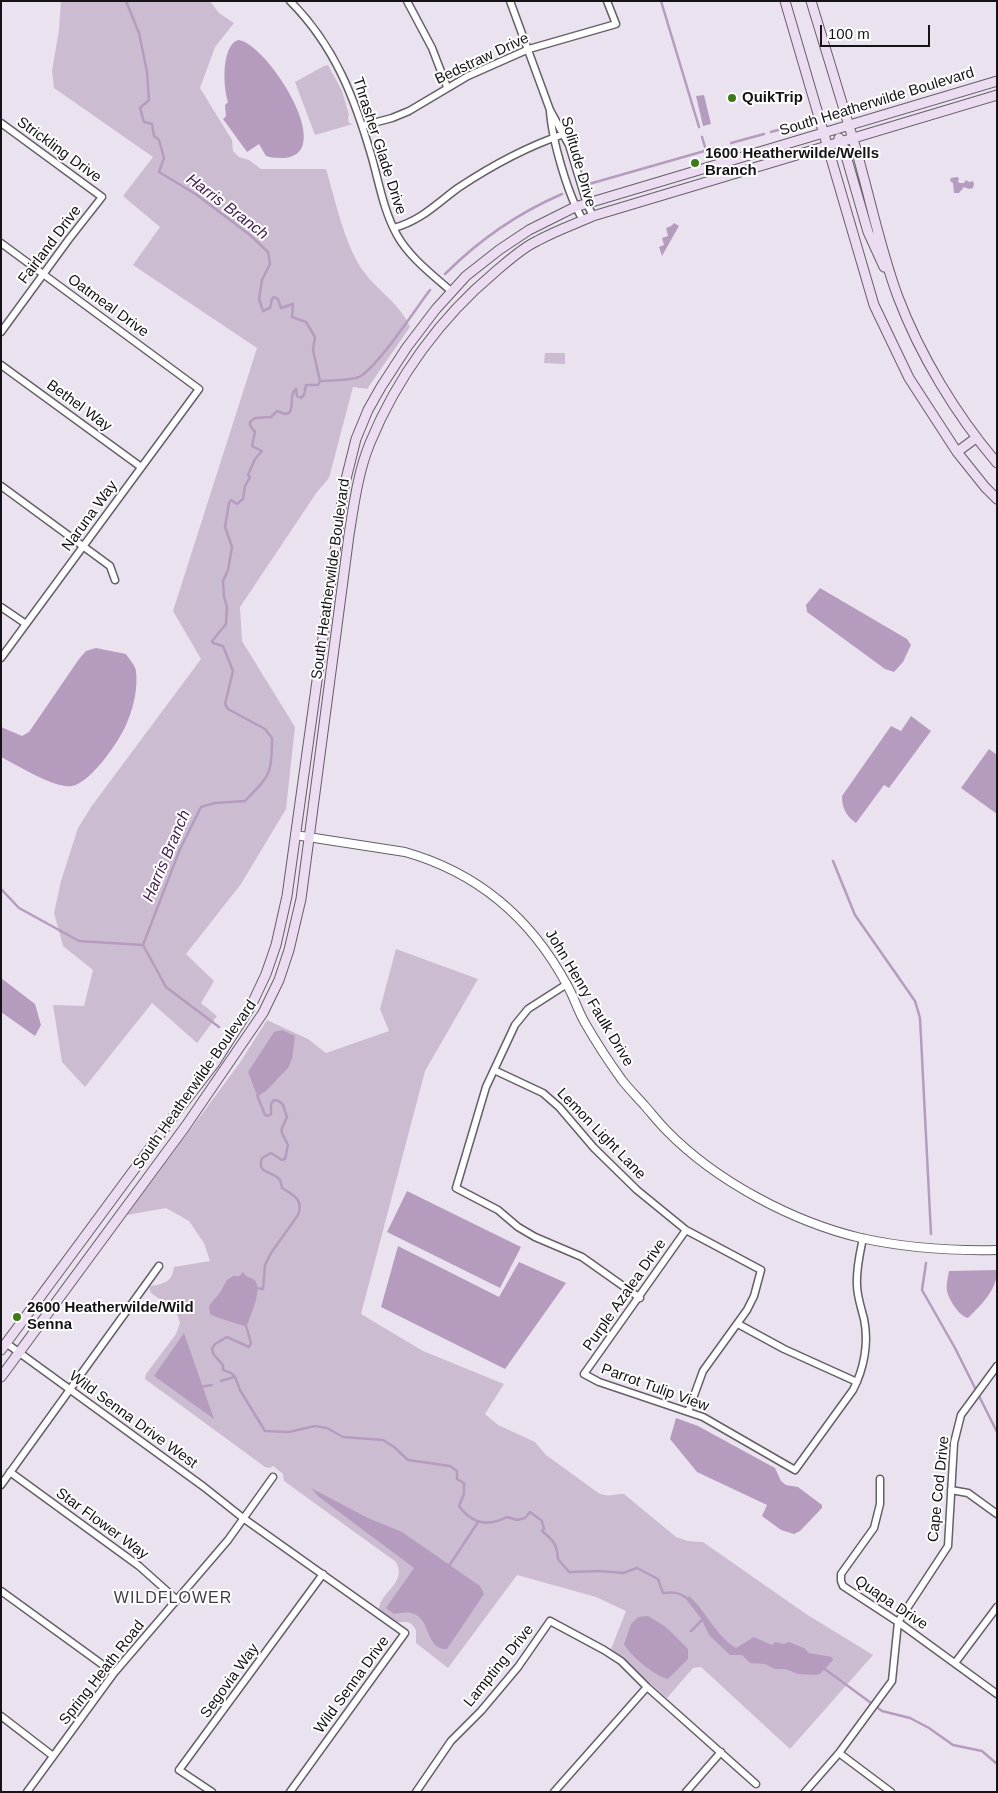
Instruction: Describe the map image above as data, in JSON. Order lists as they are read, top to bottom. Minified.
{"streets":{"main road":["South Heatherwilde Boulevard"],"street":["Bedstraw Drive","Thrasher Glade Drive","Strickling Drive","Solitude Drive","Fairland Drive","Oatmeal Drive","Bethel Way","Naruna Way","John Henry Faulk Drive","Lemon Light Lane","Purple Azalea Drive","Parrot Tulip View","Wild Senna Drive West","Cape Cod Drive","Star Flower Way","Quapa Drive","Lampting Drive","Spring Heath Road","Segovia Way","Wild Senna Drive"]},"crossings":[["Bedstraw Drive","Thrasher Glade Drive"],["Bedstraw Drive","Solitude Drive"],["South Heatherwilde Boulevard","Thrasher Glade Drive"],["South Heatherwilde Boulevard","Solitude Drive"],["South Heatherwilde Boulevard","John Henry Faulk Drive"],["South Heatherwilde Boulevard","Wild Senna Drive West"],["Strickling Drive","Fairland Drive"],["Fairland Drive","Oatmeal Drive"],["Oatmeal Drive","Naruna Way"],["Bethel Way","Naruna Way"],["Lemon Light Lane","Purple Azalea Drive"],["Purple Azalea Drive","Parrot Tulip View"],["Wild Senna Drive West","Spring Heath Road"],["Wild Senna Drive West","Wild Senna Drive"],["Cape Cod Drive","Quapa Drive"],["Star Flower Way","Spring Heath Road"],["Spring Heath Road","Wild Senna Drive"],["Segovia Way","Wild Senna Drive"]],"districts":["WILDFLOWER"],"water":["Harris Branch"],"places":["QuikTrip","1600 Heatherwilde/Wells Branch","2600 Heatherwilde/Wild Senna"],"scale_bar":"100 m"}
